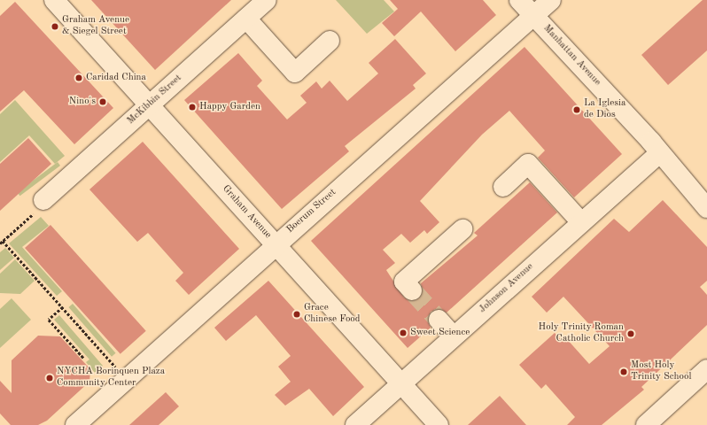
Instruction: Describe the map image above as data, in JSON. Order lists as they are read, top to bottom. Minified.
{"streets":{"street":["Manhattan Avenue","McKibbin Street","Boerum Street","Graham Avenue","Johnson Avenue"]},"crossings":[["Manhattan Avenue","Boerum Street"],["Manhattan Avenue","Johnson Avenue"],["McKibbin Street","Graham Avenue"],["Boerum Street","Graham Avenue"],["Graham Avenue","Johnson Avenue"]],"places":["Graham Avenue & Siegel Street","Caridad China","Nino's","Happy Garden","La Iglesia de Dios","Grace Chinese Food","Sweet Science","Holy Trinity Roman Catholic Church","Most Holy Trinity School","NYCHA Borinquen Plaza Community Center"]}
